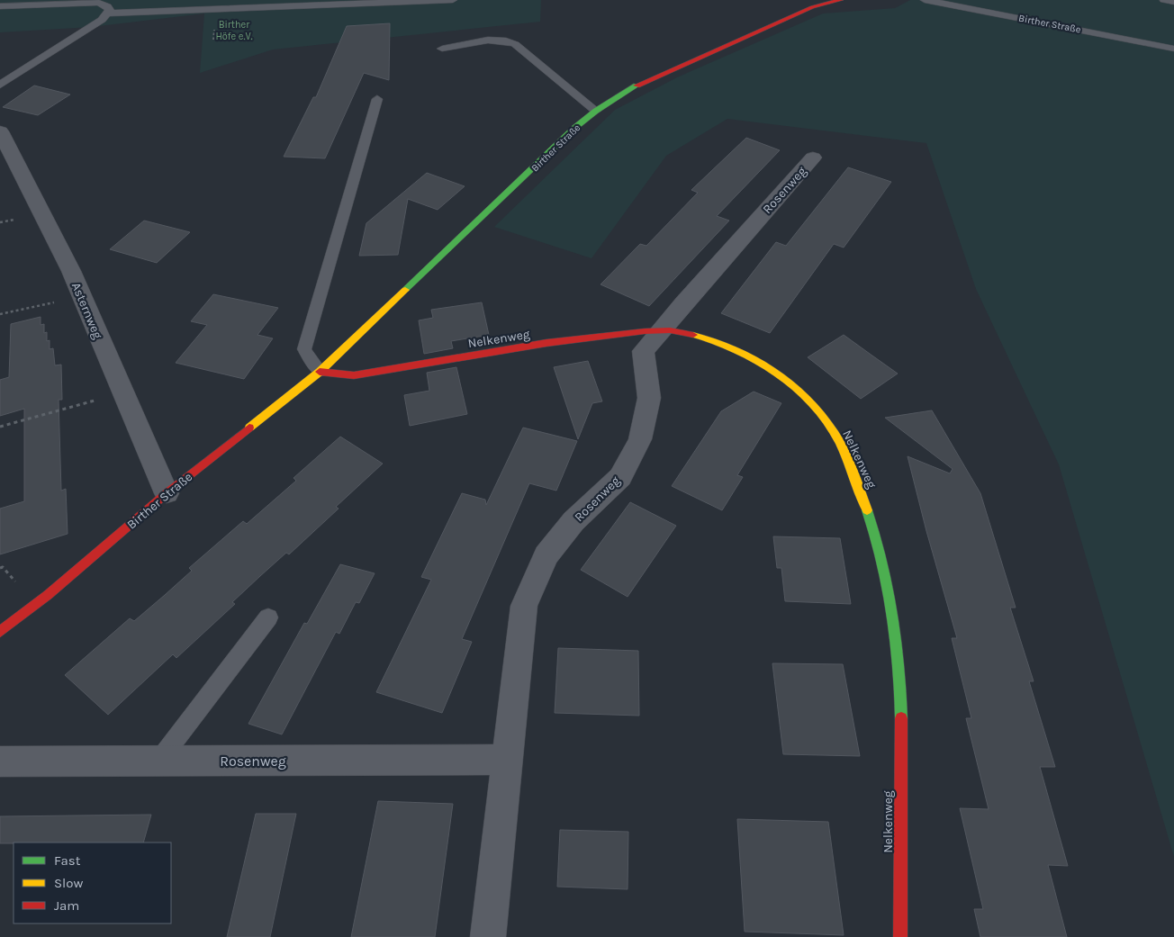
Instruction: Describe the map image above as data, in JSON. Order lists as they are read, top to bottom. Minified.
{"streets":{"street":["Birther Straße","Rosenweg","Asternweg","Nelkenweg"]},"crossings":[["Birther Straße","Asternweg"],["Birther Straße","Nelkenweg"],["Rosenweg","Nelkenweg"]],"parks":["Birther Höfe e.V."],"legend":["Fast","Slow","Jam"]}
